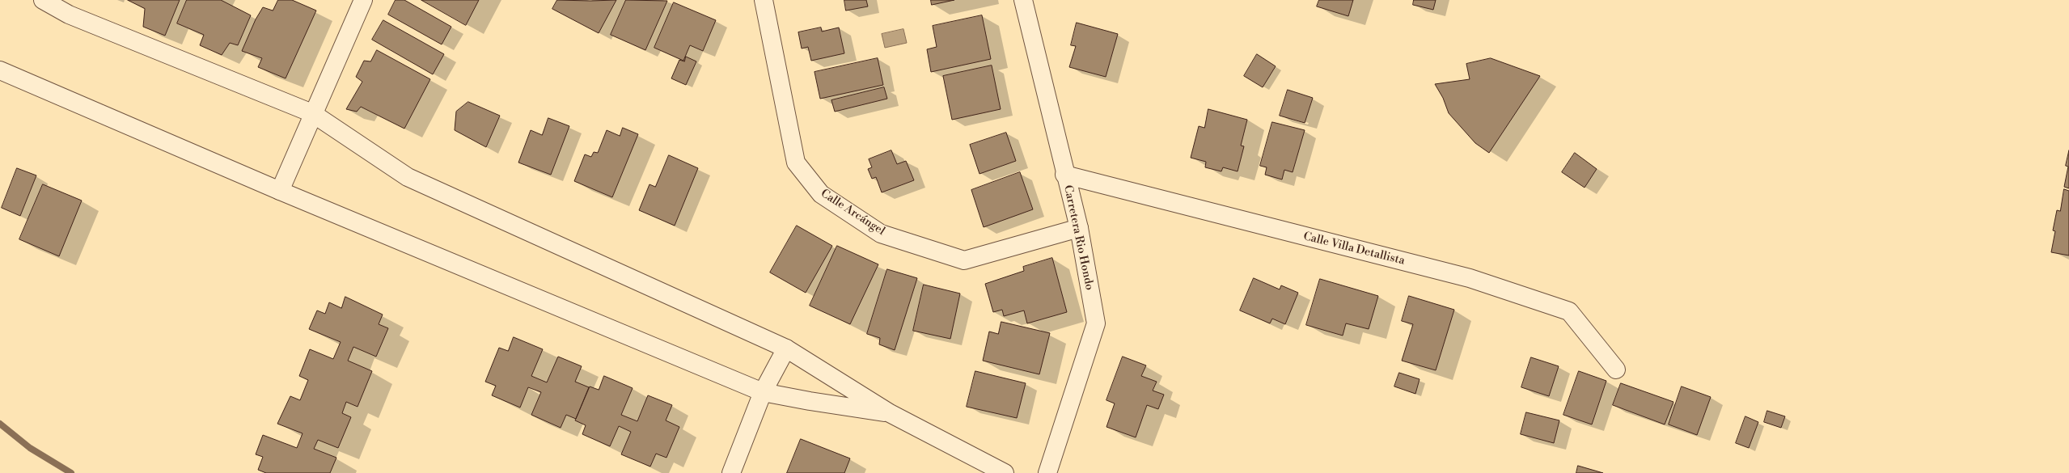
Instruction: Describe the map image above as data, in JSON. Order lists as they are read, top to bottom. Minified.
{"streets":{"street":["Calle Arcángel","Carretera Rio Hondo","Calle Villa Detallista"]},"crossings":[["Calle Arcángel","Carretera Rio Hondo"],["Carretera Rio Hondo","Calle Villa Detallista"]]}
